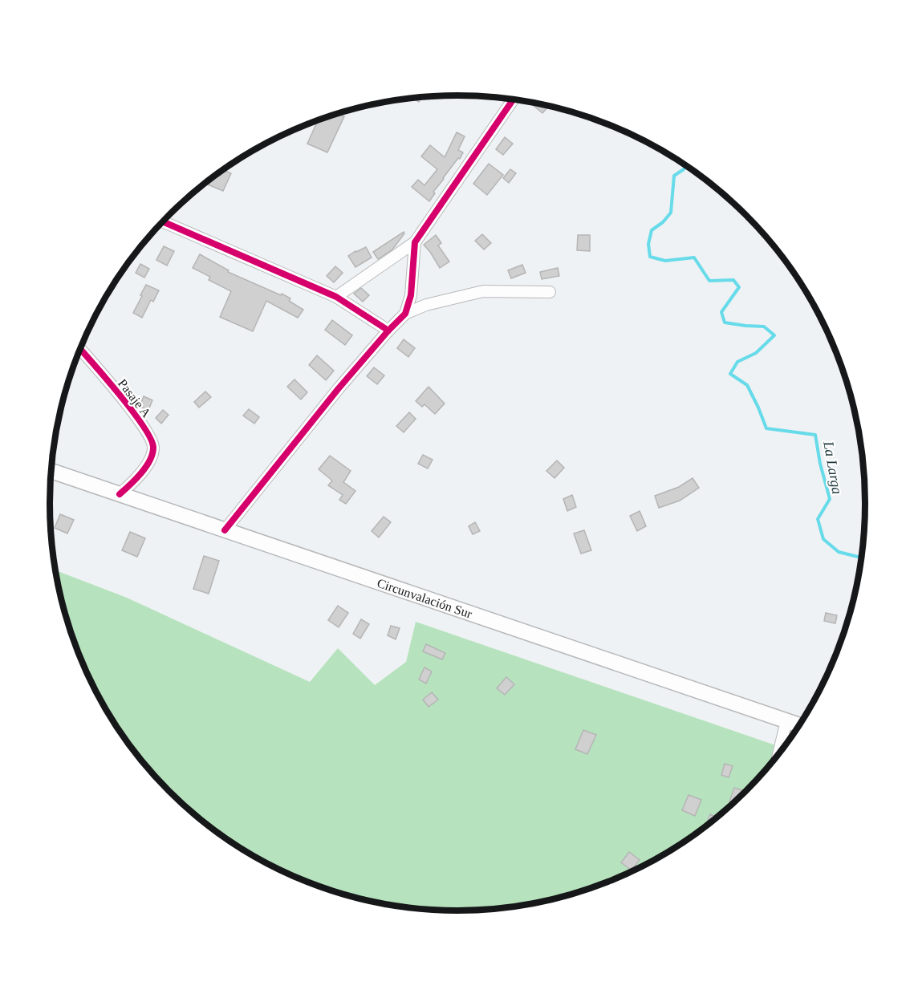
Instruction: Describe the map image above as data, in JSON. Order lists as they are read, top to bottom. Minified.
{"streets":{"main road":["Circunvalación Sur"],"street":["Pasaje A"]},"crossings":[["Pasaje A","Circunvalación Sur"]],"water":["La Larga"]}
